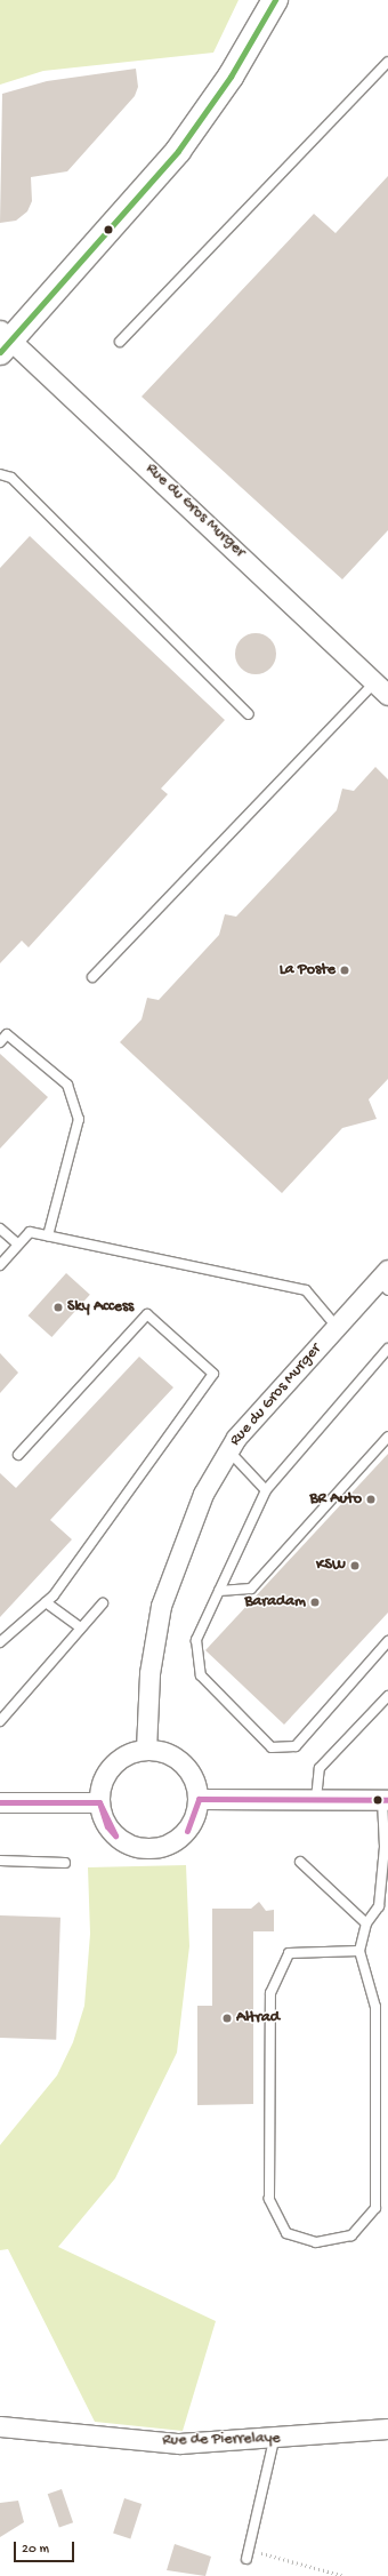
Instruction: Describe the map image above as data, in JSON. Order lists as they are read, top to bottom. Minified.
{"streets":{"street":["Rue du Gros Murger","Rue de Pierrelaye"]},"places":["La Poste","Sky Access","BR Auto","KSW","Baradam","Altrad"],"scale_bar":"20 m"}
